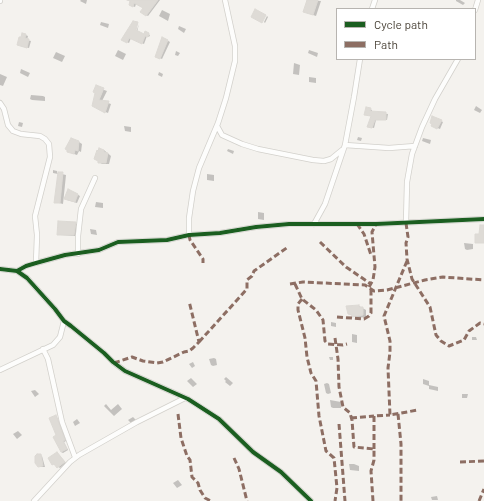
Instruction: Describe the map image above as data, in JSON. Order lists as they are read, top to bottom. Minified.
{"legend":["Cycle path","Path"]}
